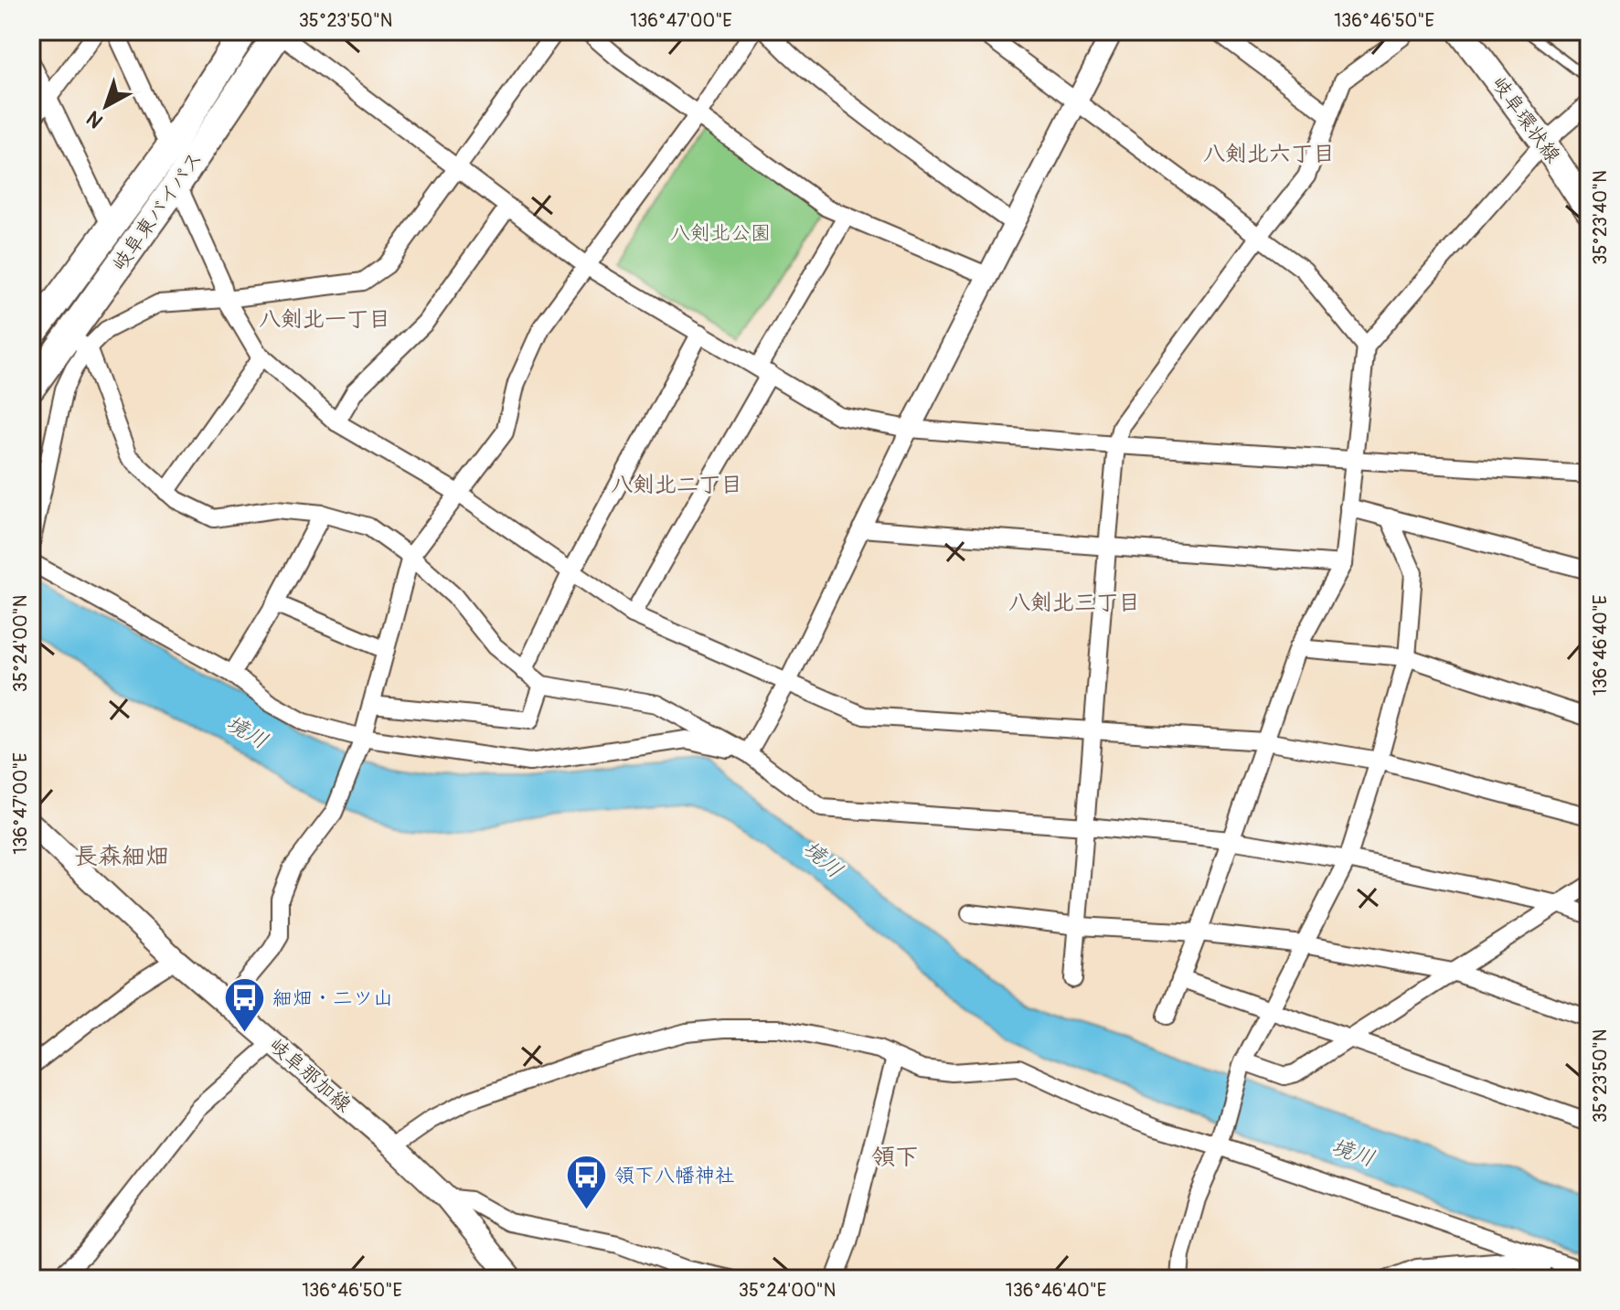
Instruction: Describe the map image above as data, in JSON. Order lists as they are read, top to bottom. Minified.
{"streets":{"highway":["岐阜東バイパス"],"main road":["岐阜環状線","岐阜那加線"]},"districts":["八剣北六丁目","八剣北一丁目","八剣北二丁目","八剣北三丁目","長森細畑","領下"],"water":["境川"],"parks":["八剣北公園"],"places":{"bus stop":["細畑・二ツ山","領下八幡神社"]},"north":"bottom left","coordinates":["35°23'50\"N","136°47'00\"E","136°46'50\"E","35°23'40\"N","35°24'00\"N","136°46'40\"E"]}
